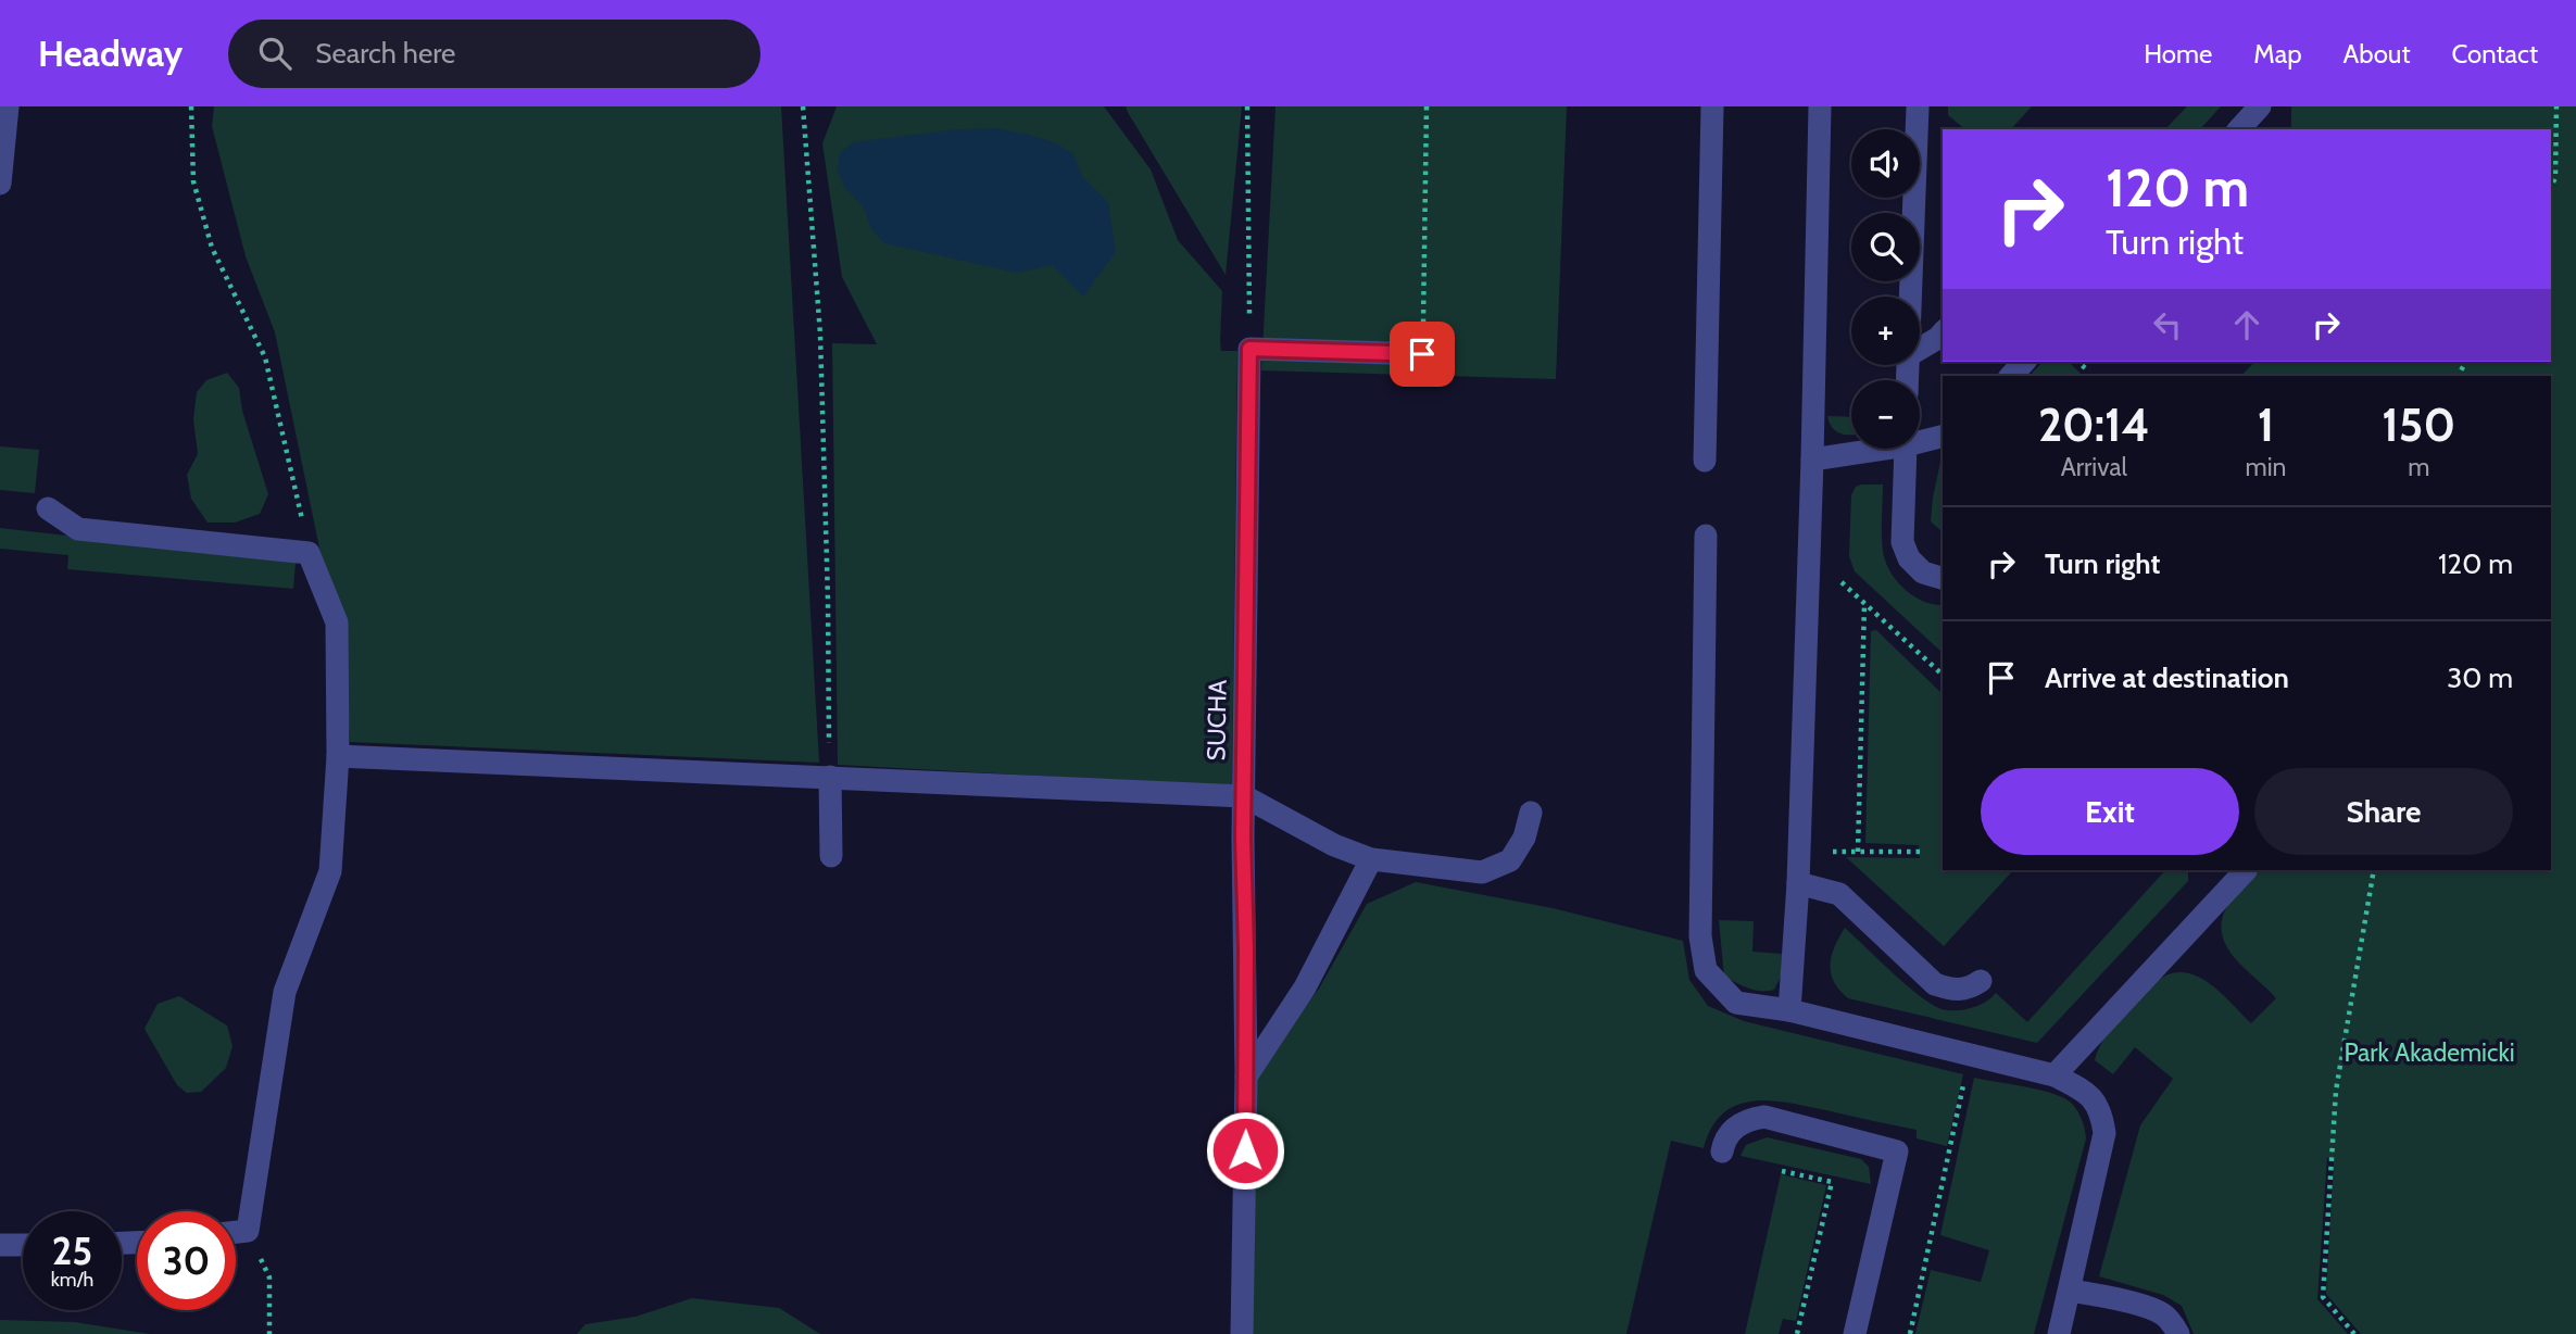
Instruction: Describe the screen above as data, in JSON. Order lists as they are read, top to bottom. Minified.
{"streets":{"street":["SUCHA"]},"parks":["Park Akademicki"],"page":{"header":"Headway","search":"Search here","nav":["Home","Map","About","Contact"],"map_buttons":["+","−"],"turn":["120 m","Turn right"],"eta":["20:14","Arrival","1","min","150","m"],"list":[{"name":"Turn right","value":"120 m"},{"name":"Arrive at destination","value":"30 m"}],"buttons":["Exit","Share"],"speed":"25 km/h","limit":"30"}}
